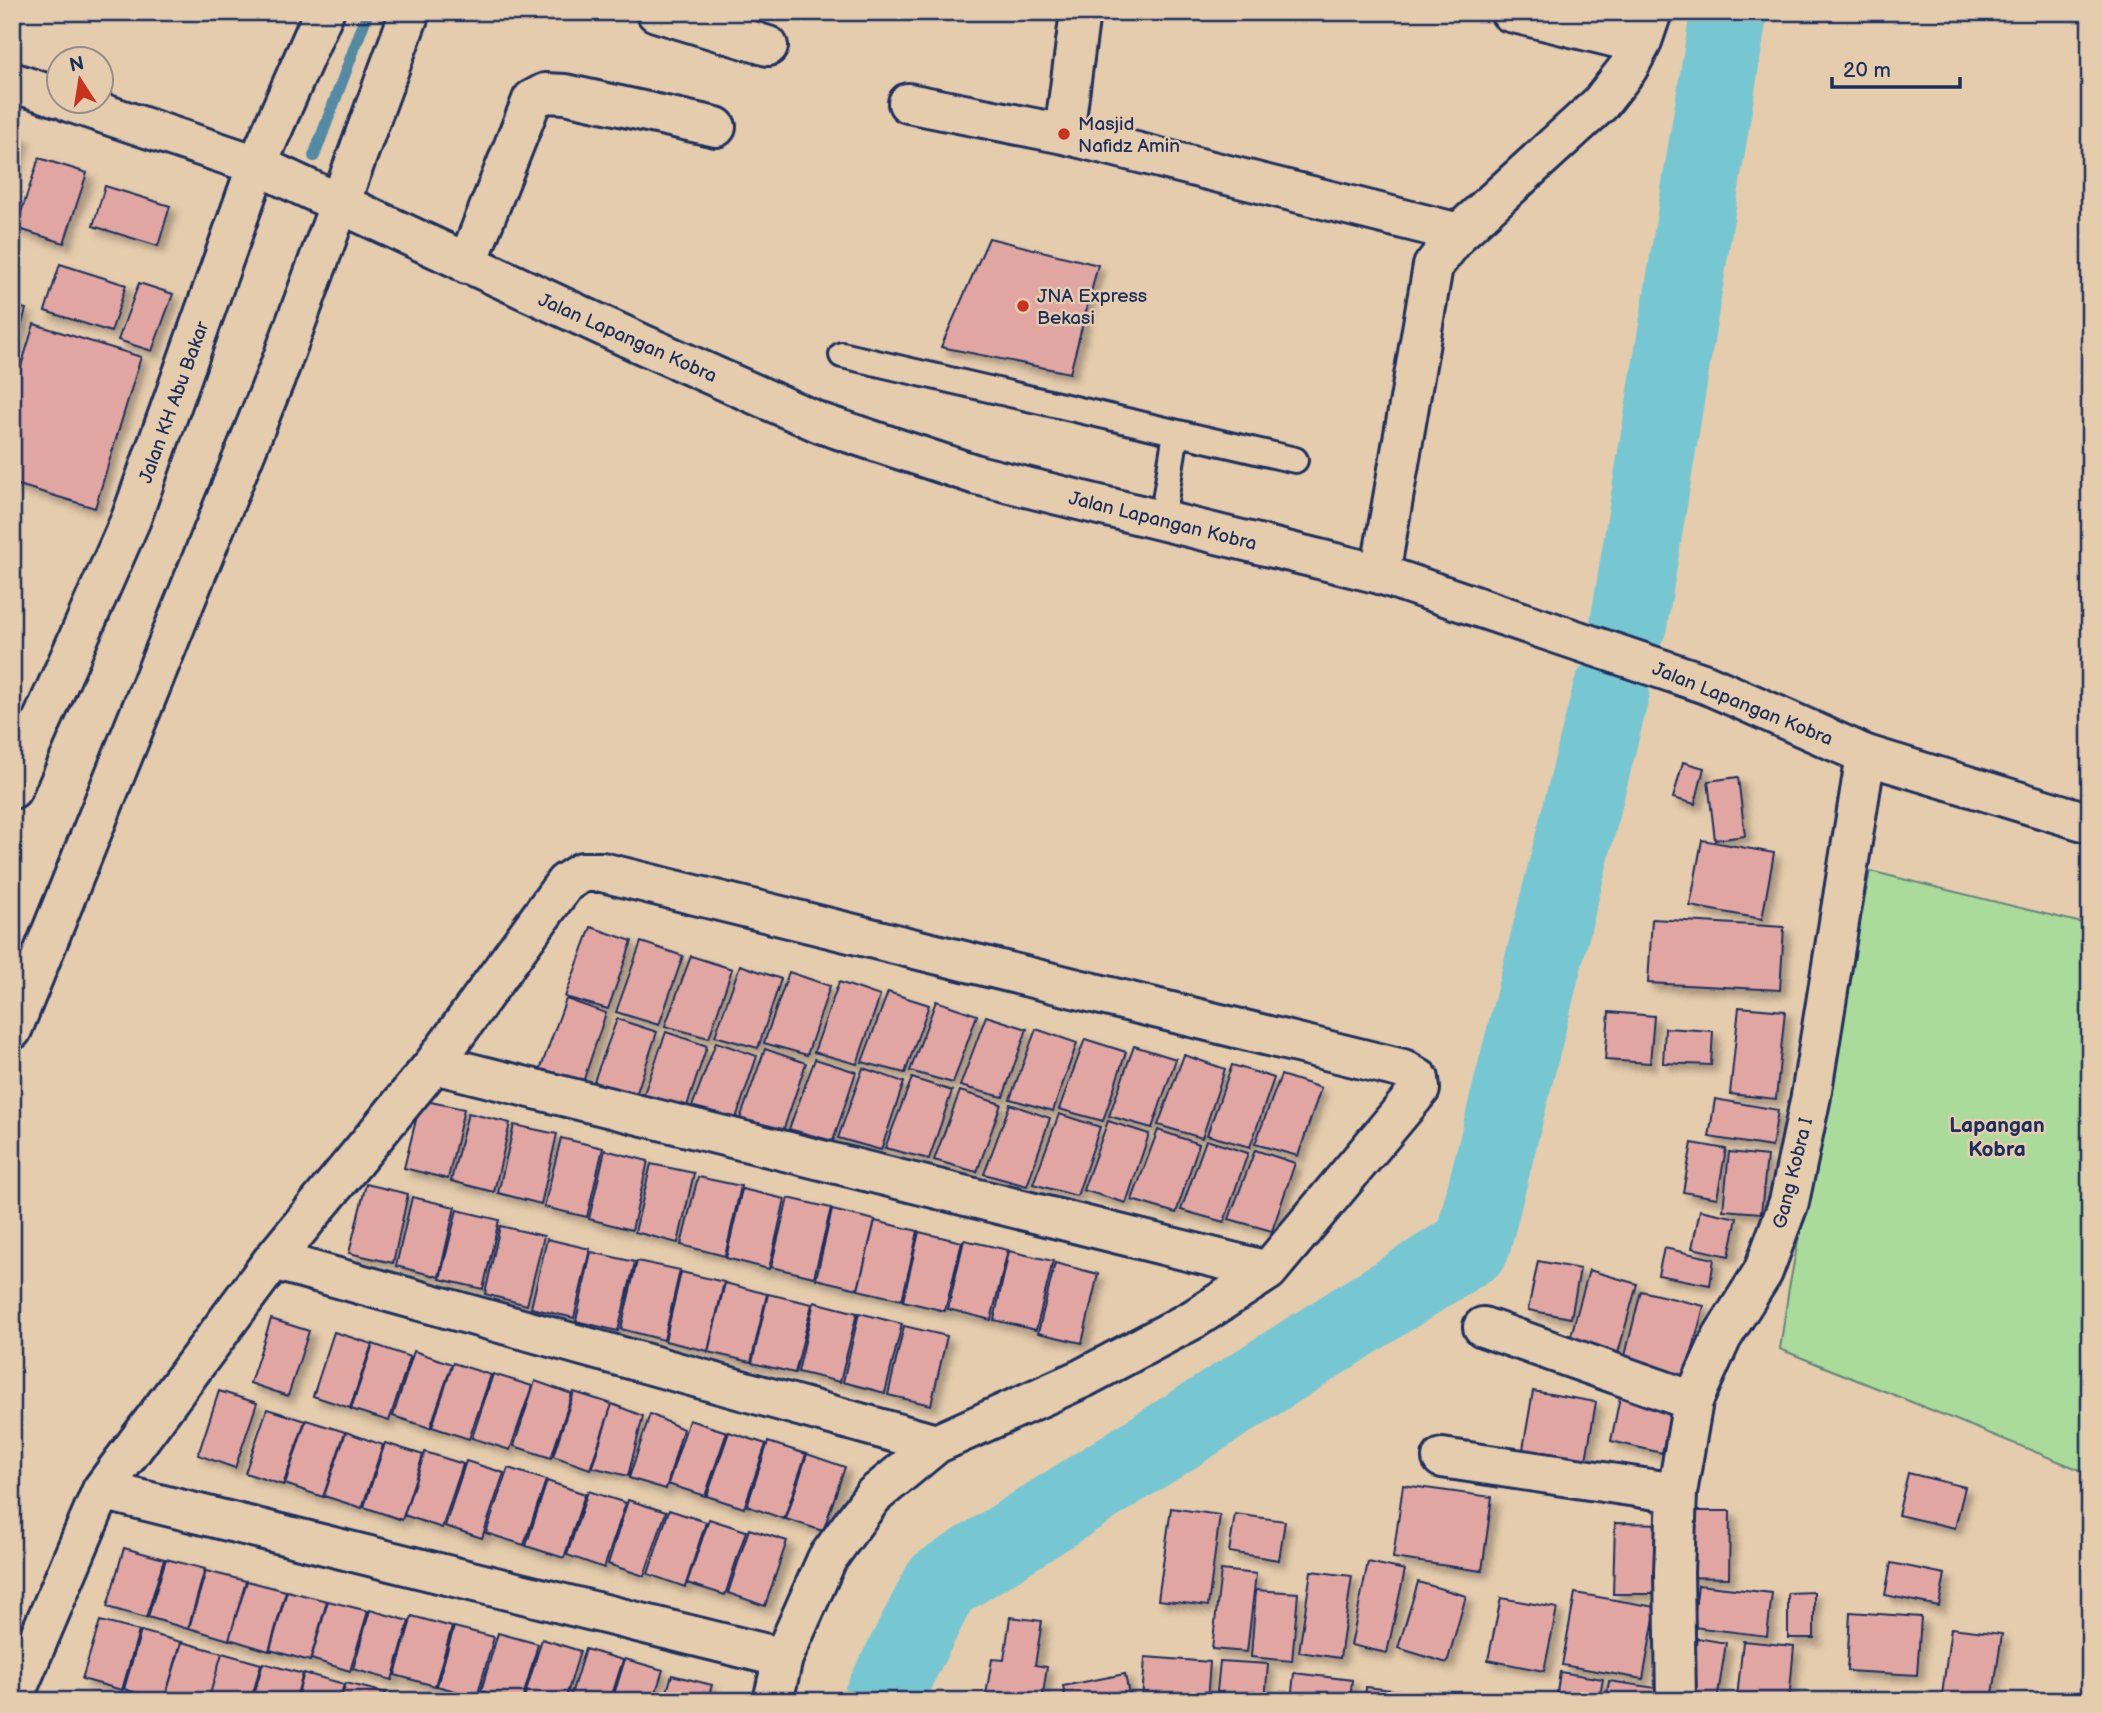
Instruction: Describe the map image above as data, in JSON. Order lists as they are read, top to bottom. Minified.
{"streets":{"street":["Jalan Lapangan Kobra","Jalan KH Abu Bakar","Gang Kobra I"]},"crossings":[["Jalan Lapangan Kobra","Jalan KH Abu Bakar"],["Jalan Lapangan Kobra","Gang Kobra I"]],"districts":["Lapangan Kobra"],"places":["Masjid Nafidz Amin","JNA Express Bekasi"],"scale_bar":"20 m","north":"top"}
